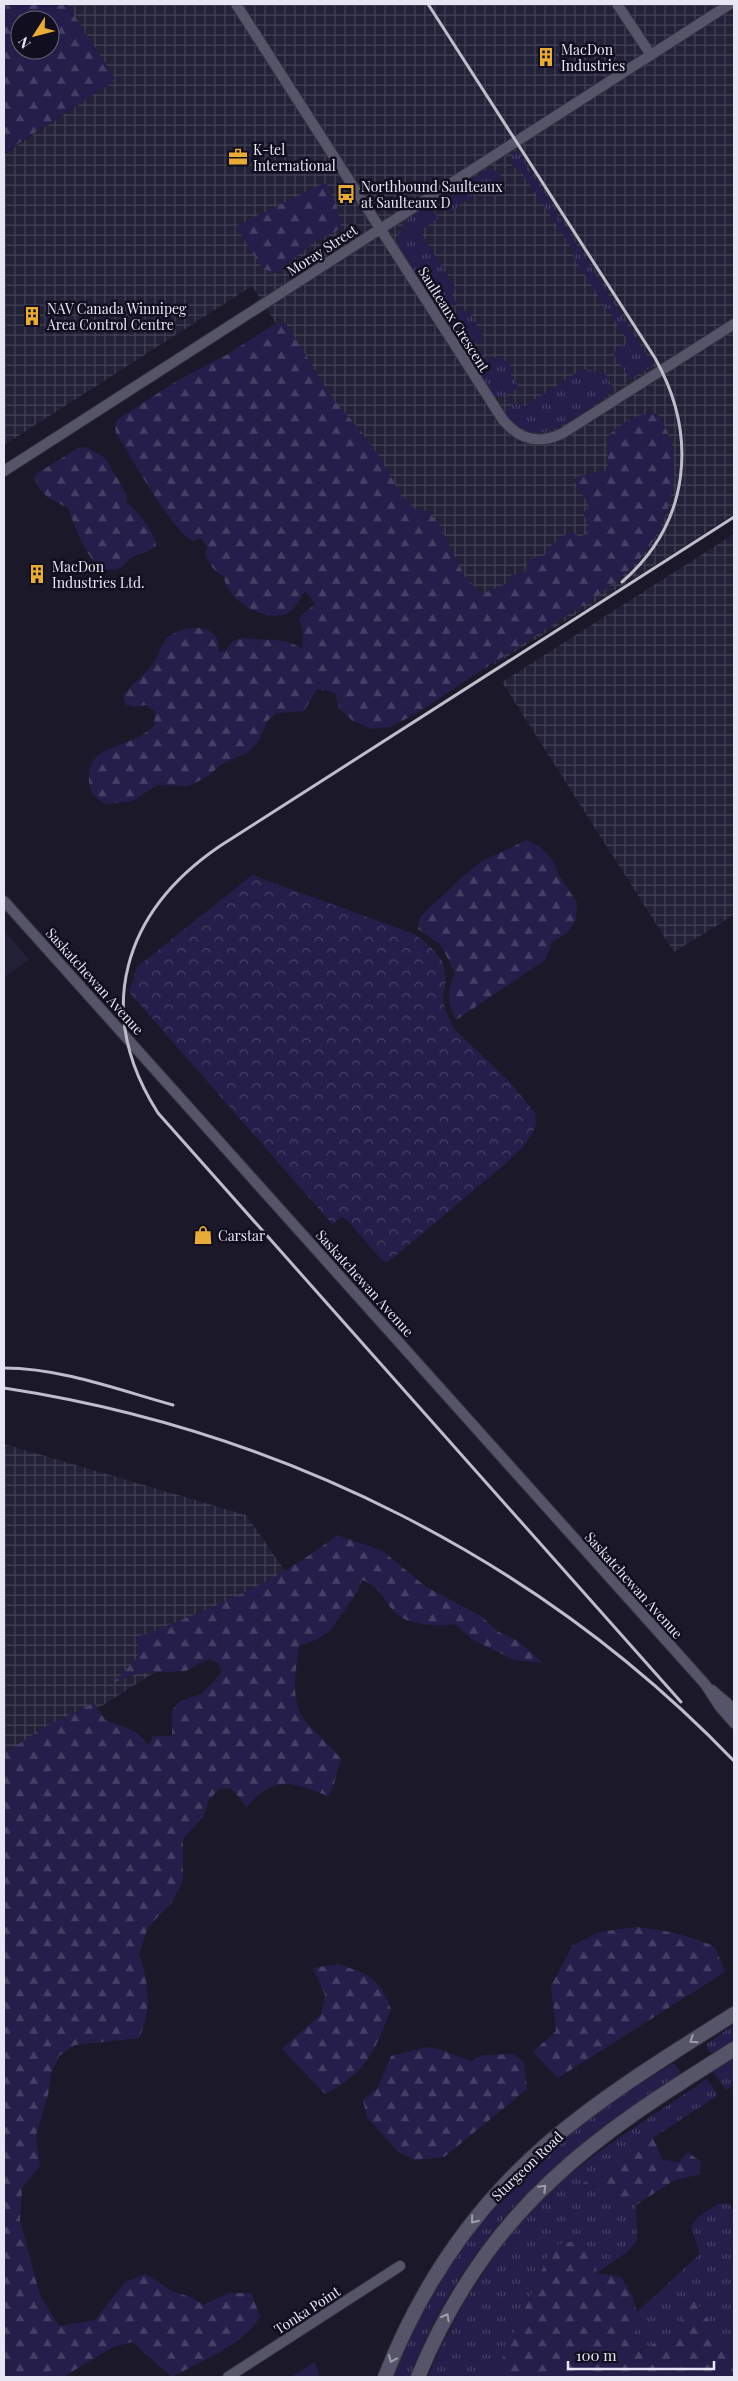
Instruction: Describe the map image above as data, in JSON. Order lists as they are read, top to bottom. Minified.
{"streets":{"main road":["Sturgeon Road"],"street":["Moray Street","Saulteaux Crescent","Saskatchewan Avenue","Tonka Point"]},"crossings":[["Moray Street","Saulteaux Crescent"]],"places":{"building":["MacDon Industries","NAV Canada Winnipeg Area Control Centre","MacDon Industries Ltd."],"office":["K-tel International"],"bus stop":["Northbound Saulteaux at Saulteaux D"],"shop":["Carstar"]},"scale_bar":"100 m","north":"bottom left"}
